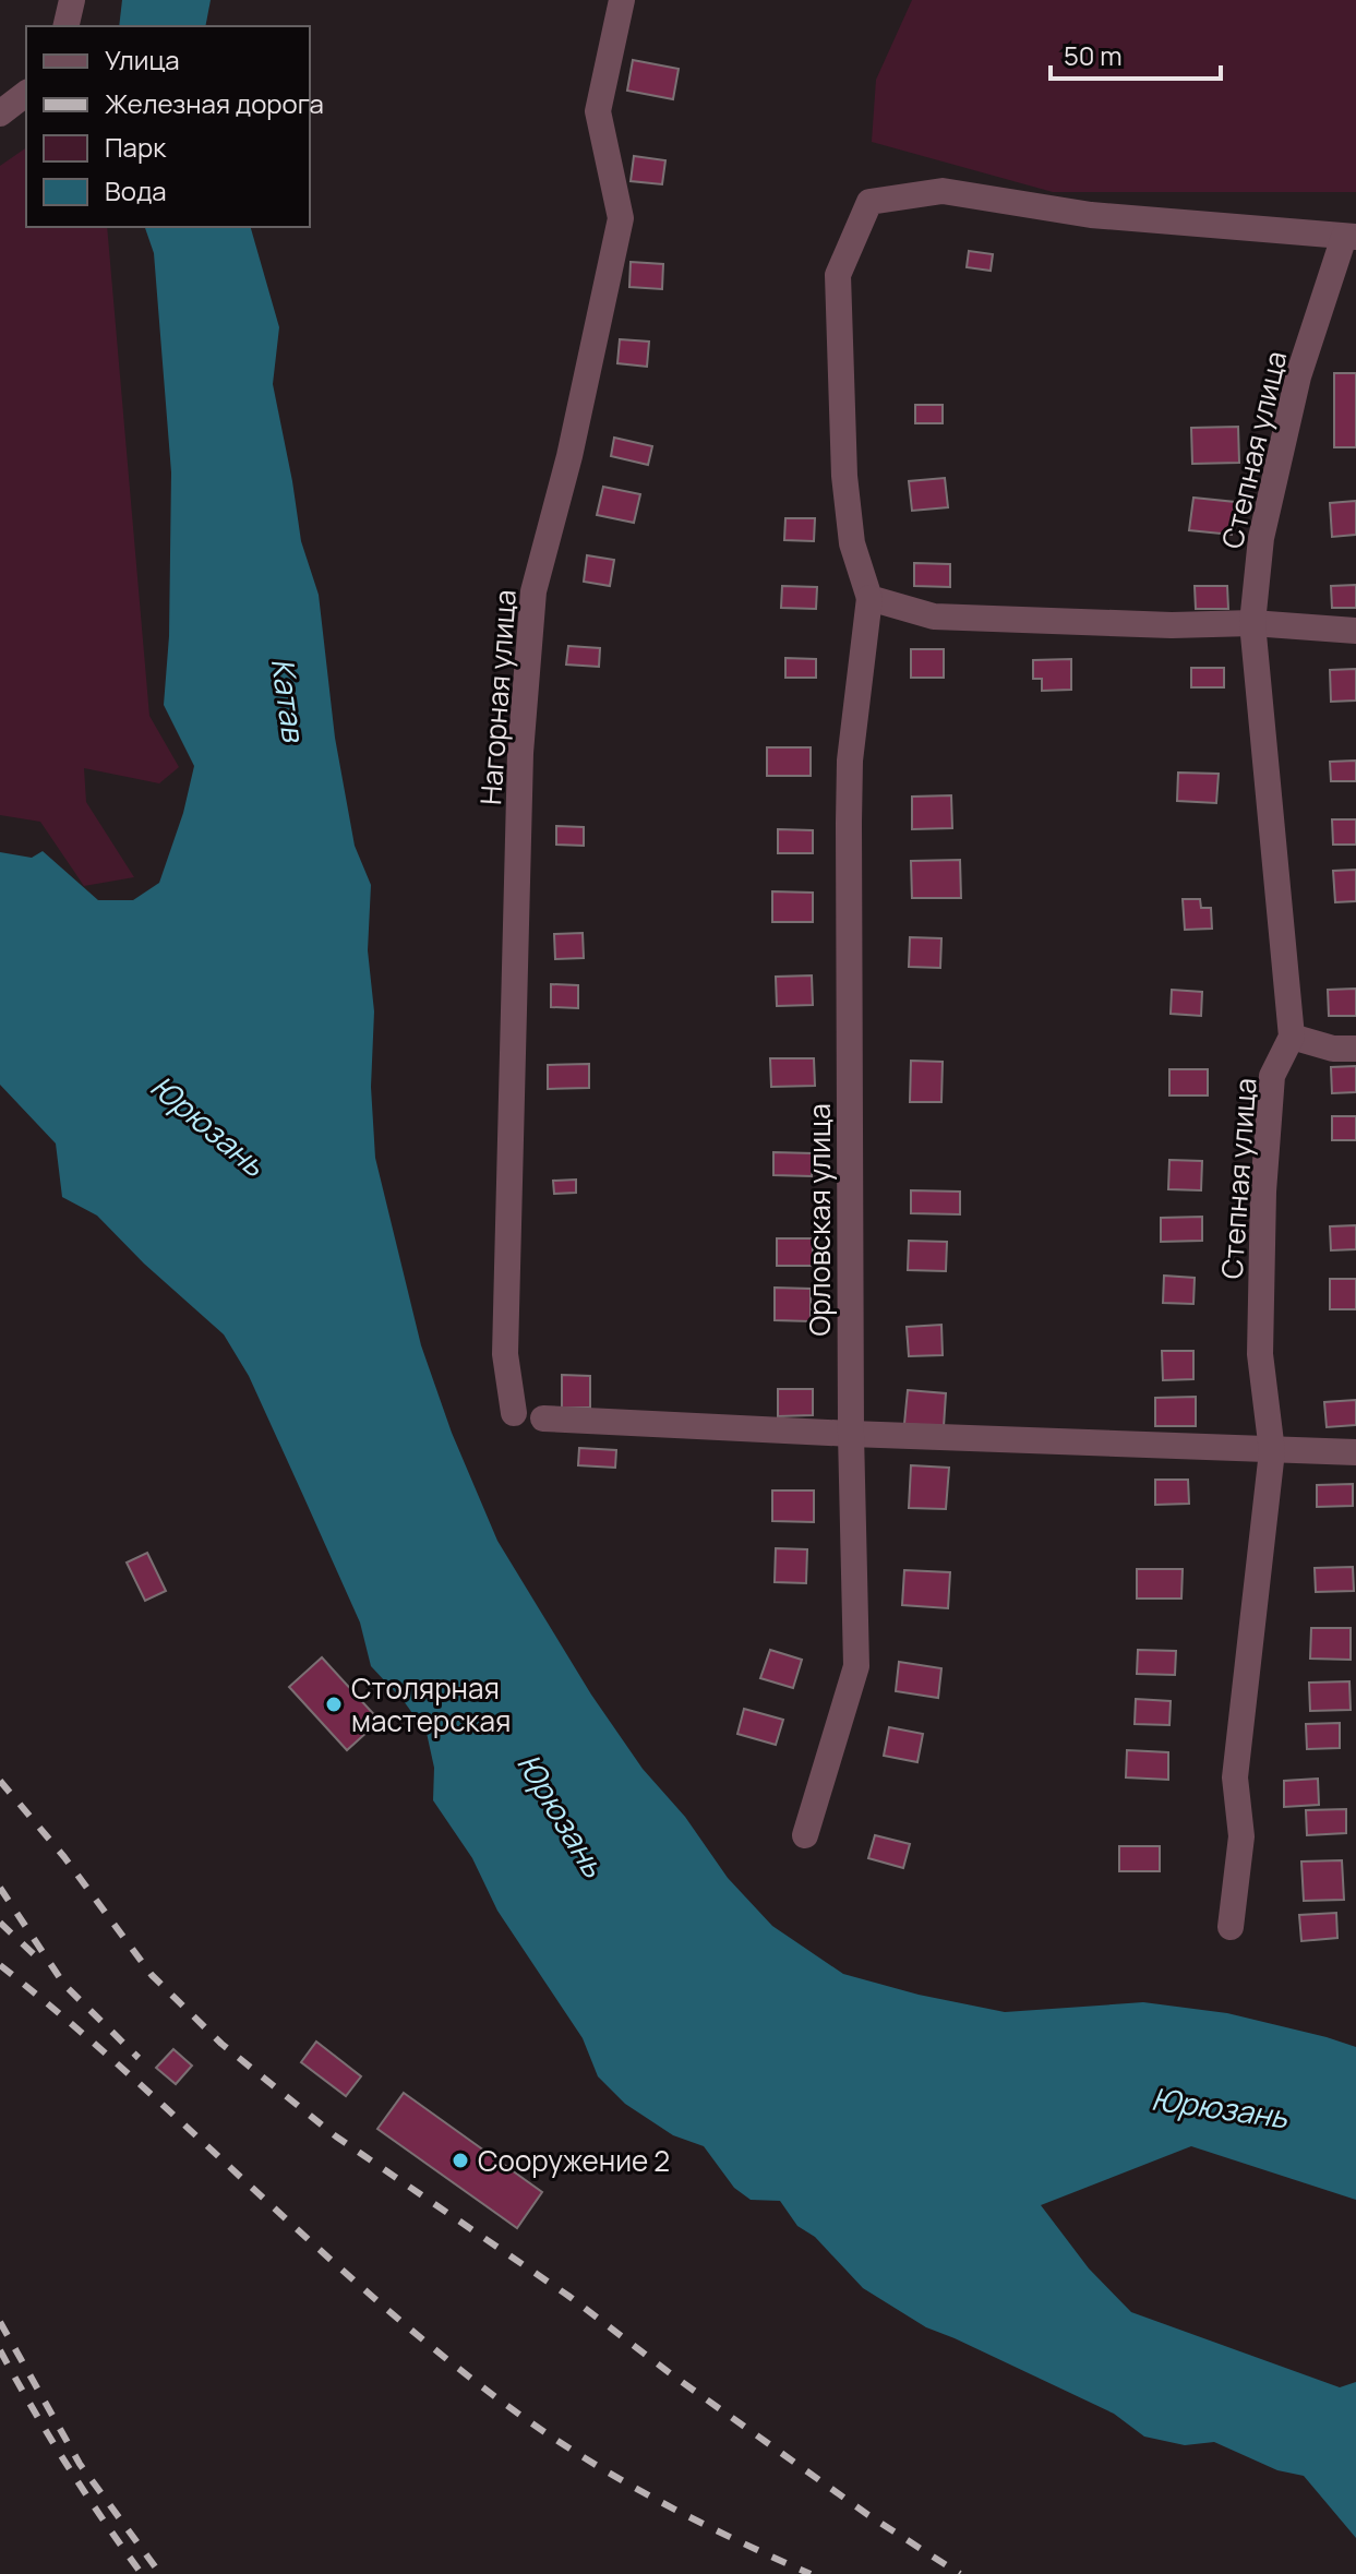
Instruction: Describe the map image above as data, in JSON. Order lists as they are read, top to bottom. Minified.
{"streets":{"street":["Степная улица","Нагорная улица","Орловская улица"]},"water":["Катав","Юрюзань"],"places":["Столярная мастерская","Сооружение 2"],"legend":["Улица","Железная дорога","Парк","Вода"],"scale_bar":"50 m"}
